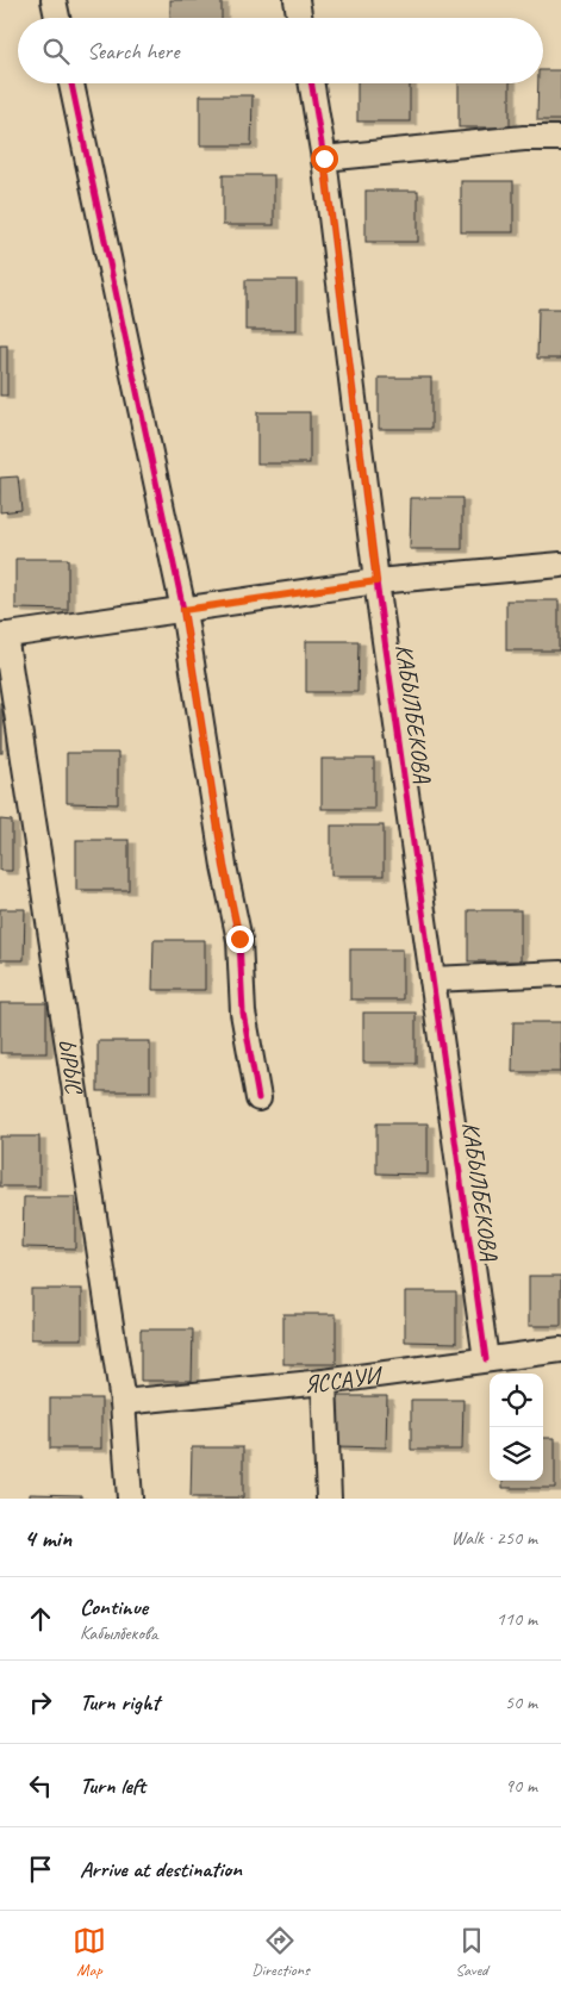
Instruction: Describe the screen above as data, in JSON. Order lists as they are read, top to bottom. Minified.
{"streets":{"street":["КАБЫЛБЕКОВА","ЫРЫС","ЯССАУИ"]},"crossings":[["КАБЫЛБЕКОВА","ЯССАУИ"],["ЫРЫС","ЯССАУИ"]],"page":{"search":"Search here","heading":["4 min","Walk · 250 m"],"list":[["Continue","Кабылбекова","110 m"],["Turn right","50 m"],["Turn left","90 m"],"Arrive at destination"],"nav":["Map","Directions","Saved"]}}
